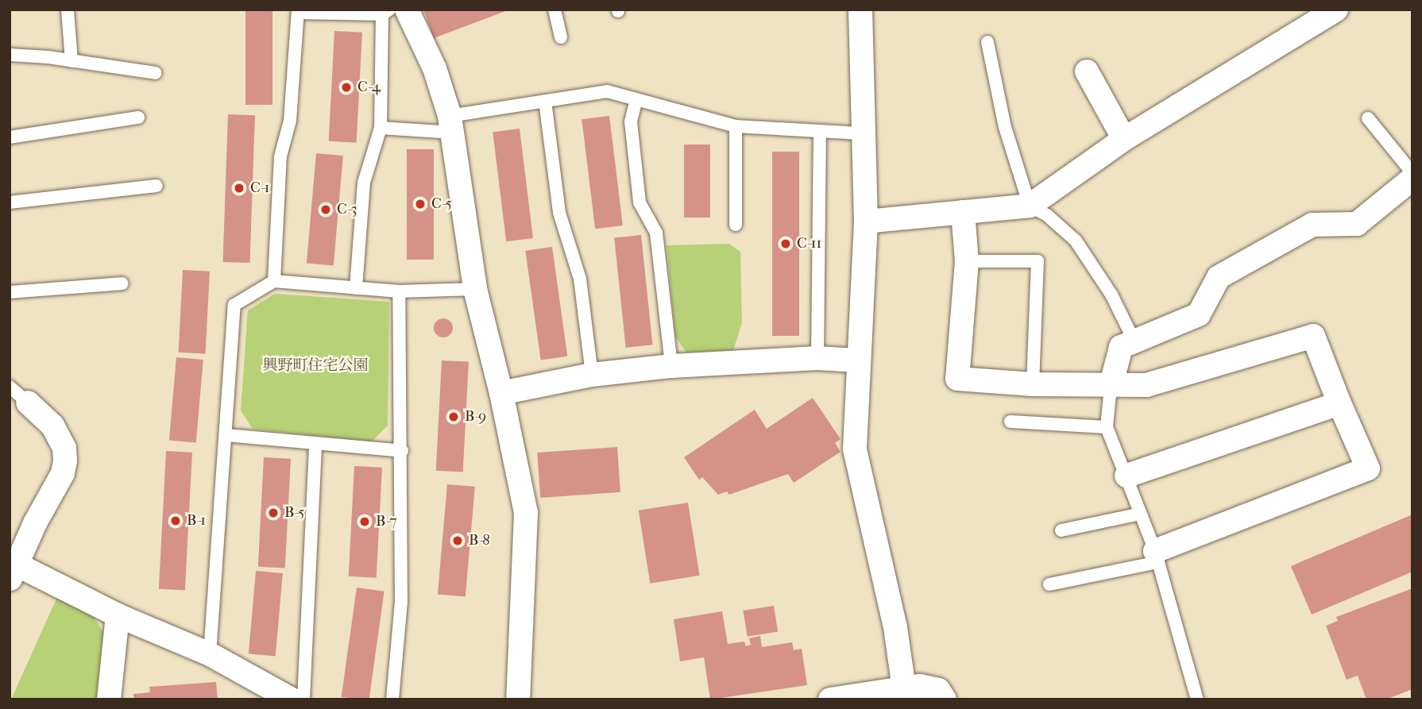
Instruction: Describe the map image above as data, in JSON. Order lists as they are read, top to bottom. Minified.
{"parks":["興野町住宅公園"],"places":["C-4","C-1","C-5","C-3","C-11","B-9","B-5","B-1","B-7","B-8"]}
